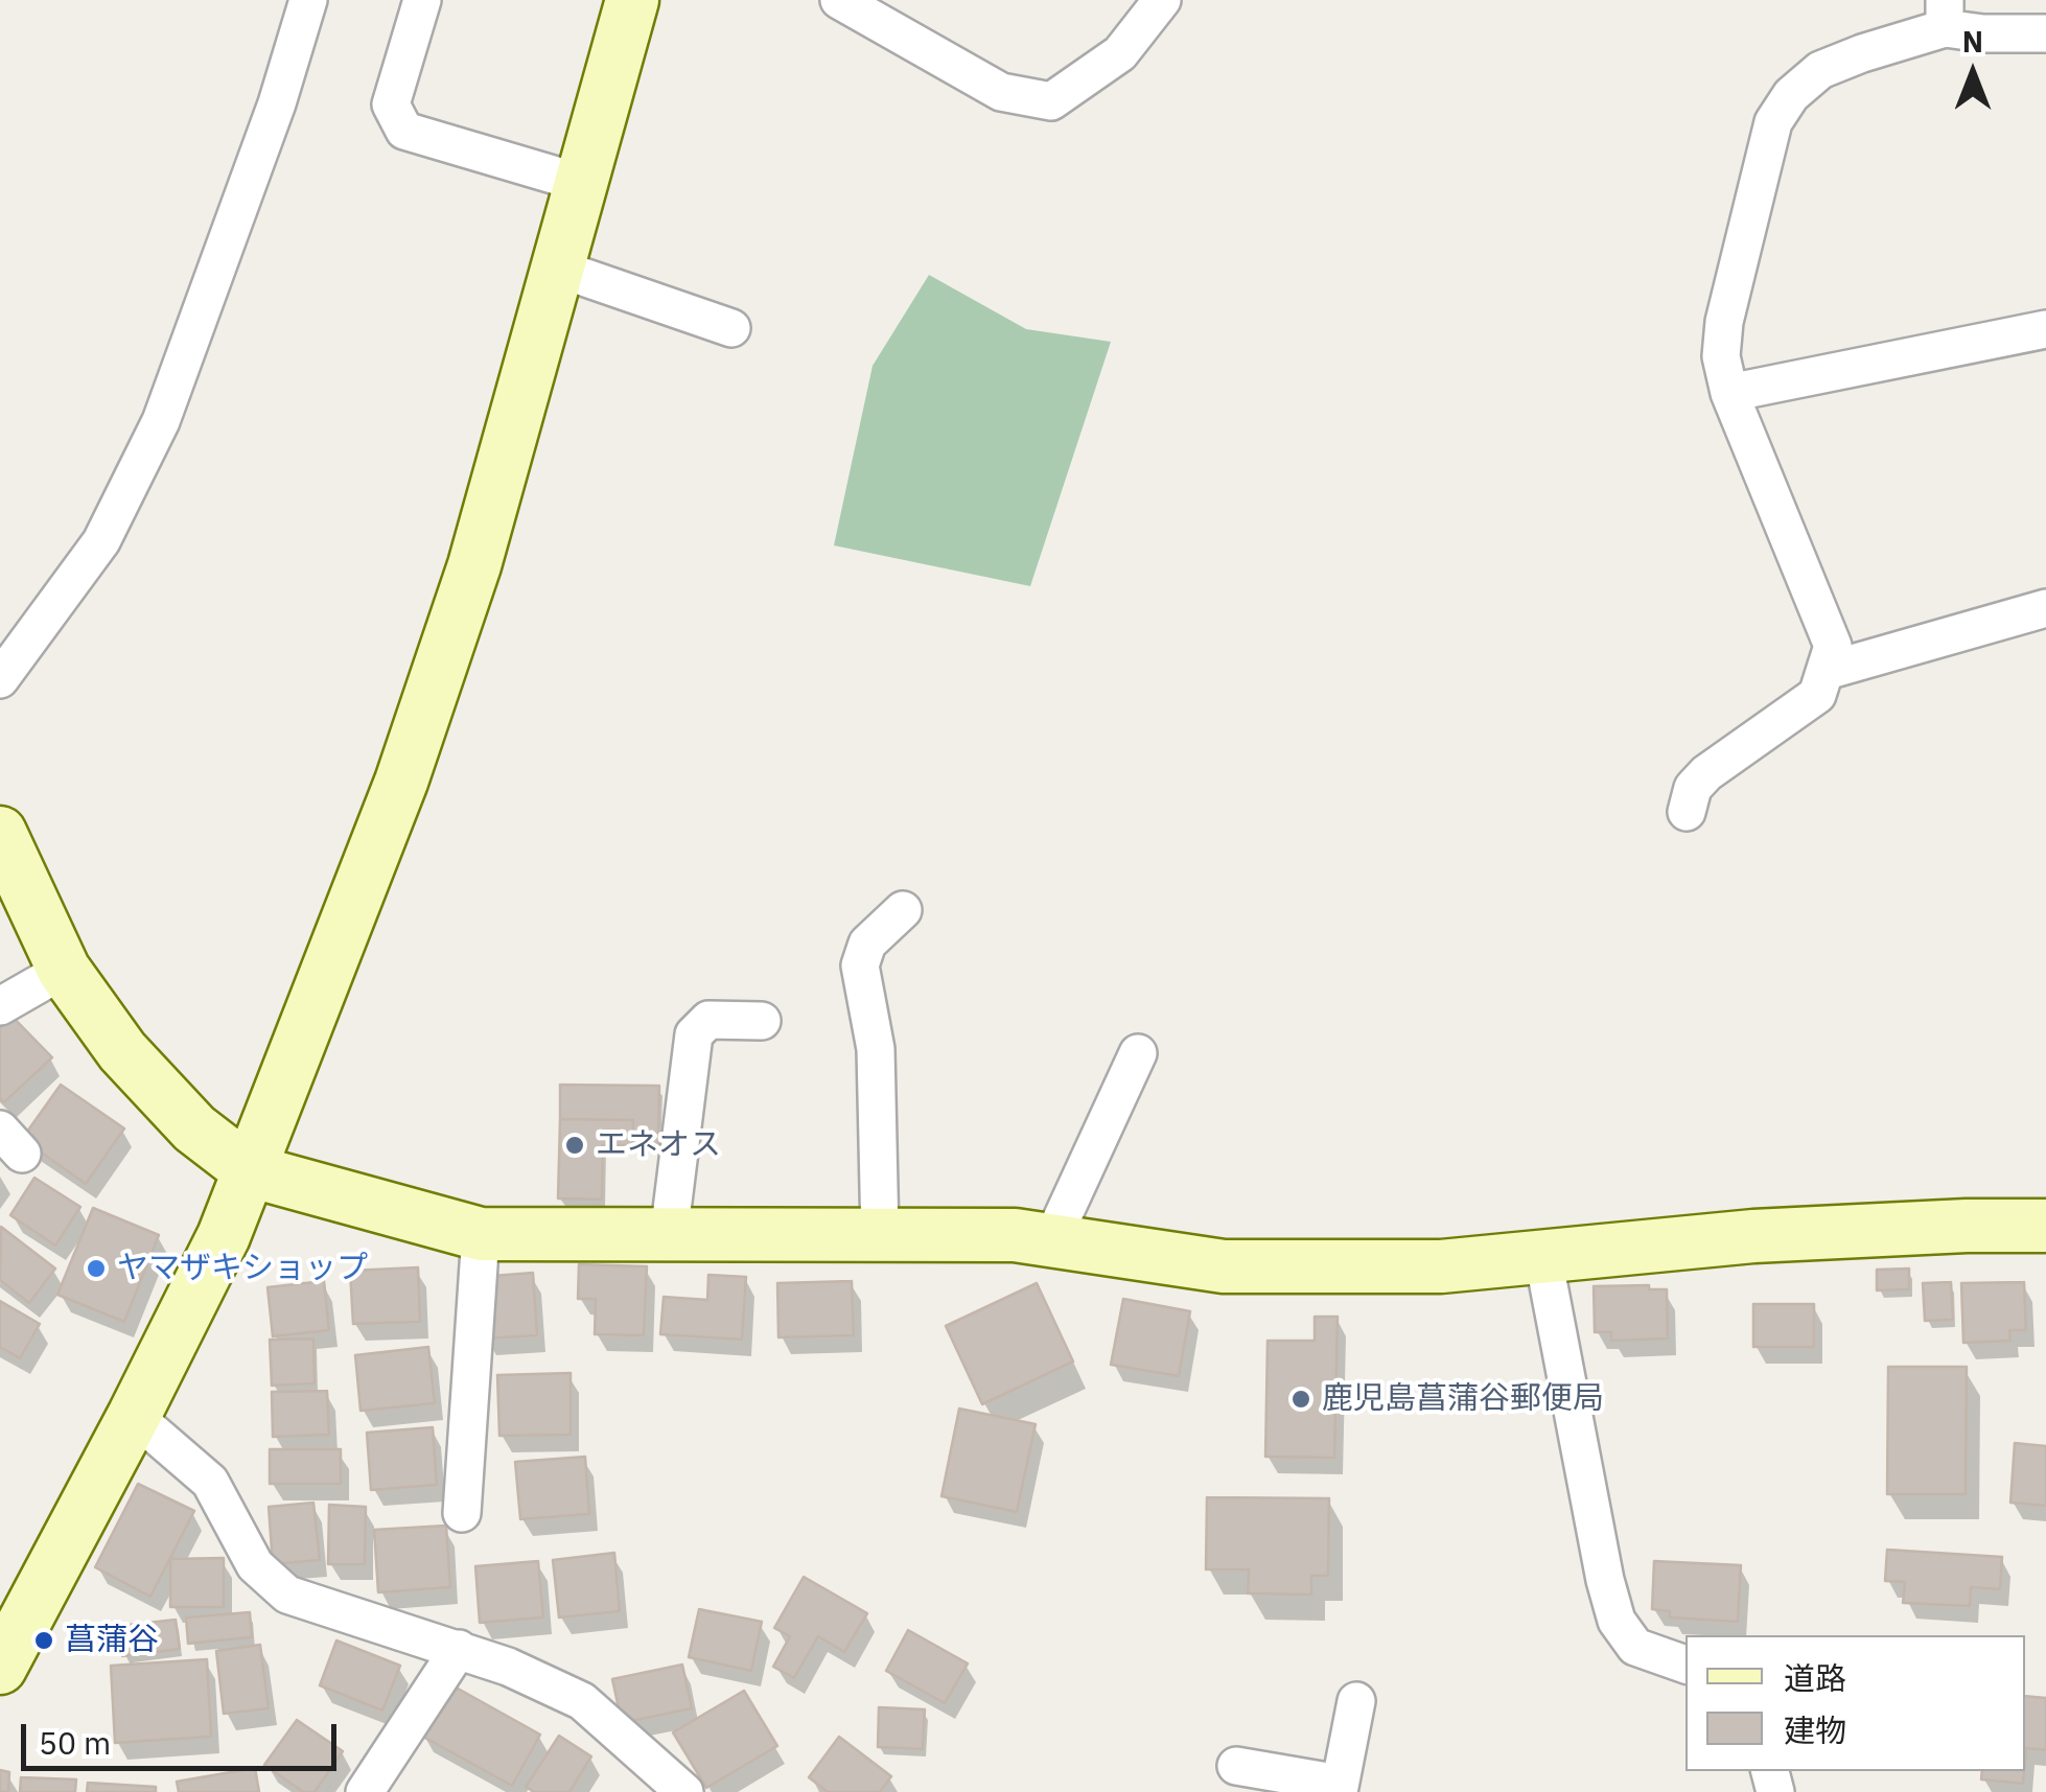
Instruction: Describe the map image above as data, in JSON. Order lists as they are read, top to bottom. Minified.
{"places":["エネオス","ヤマザキショップ","鹿児島菖蒲谷郵便局","菖蒲谷"],"legend":["道路","建物"],"scale_bar":"50 m","north":"top"}
